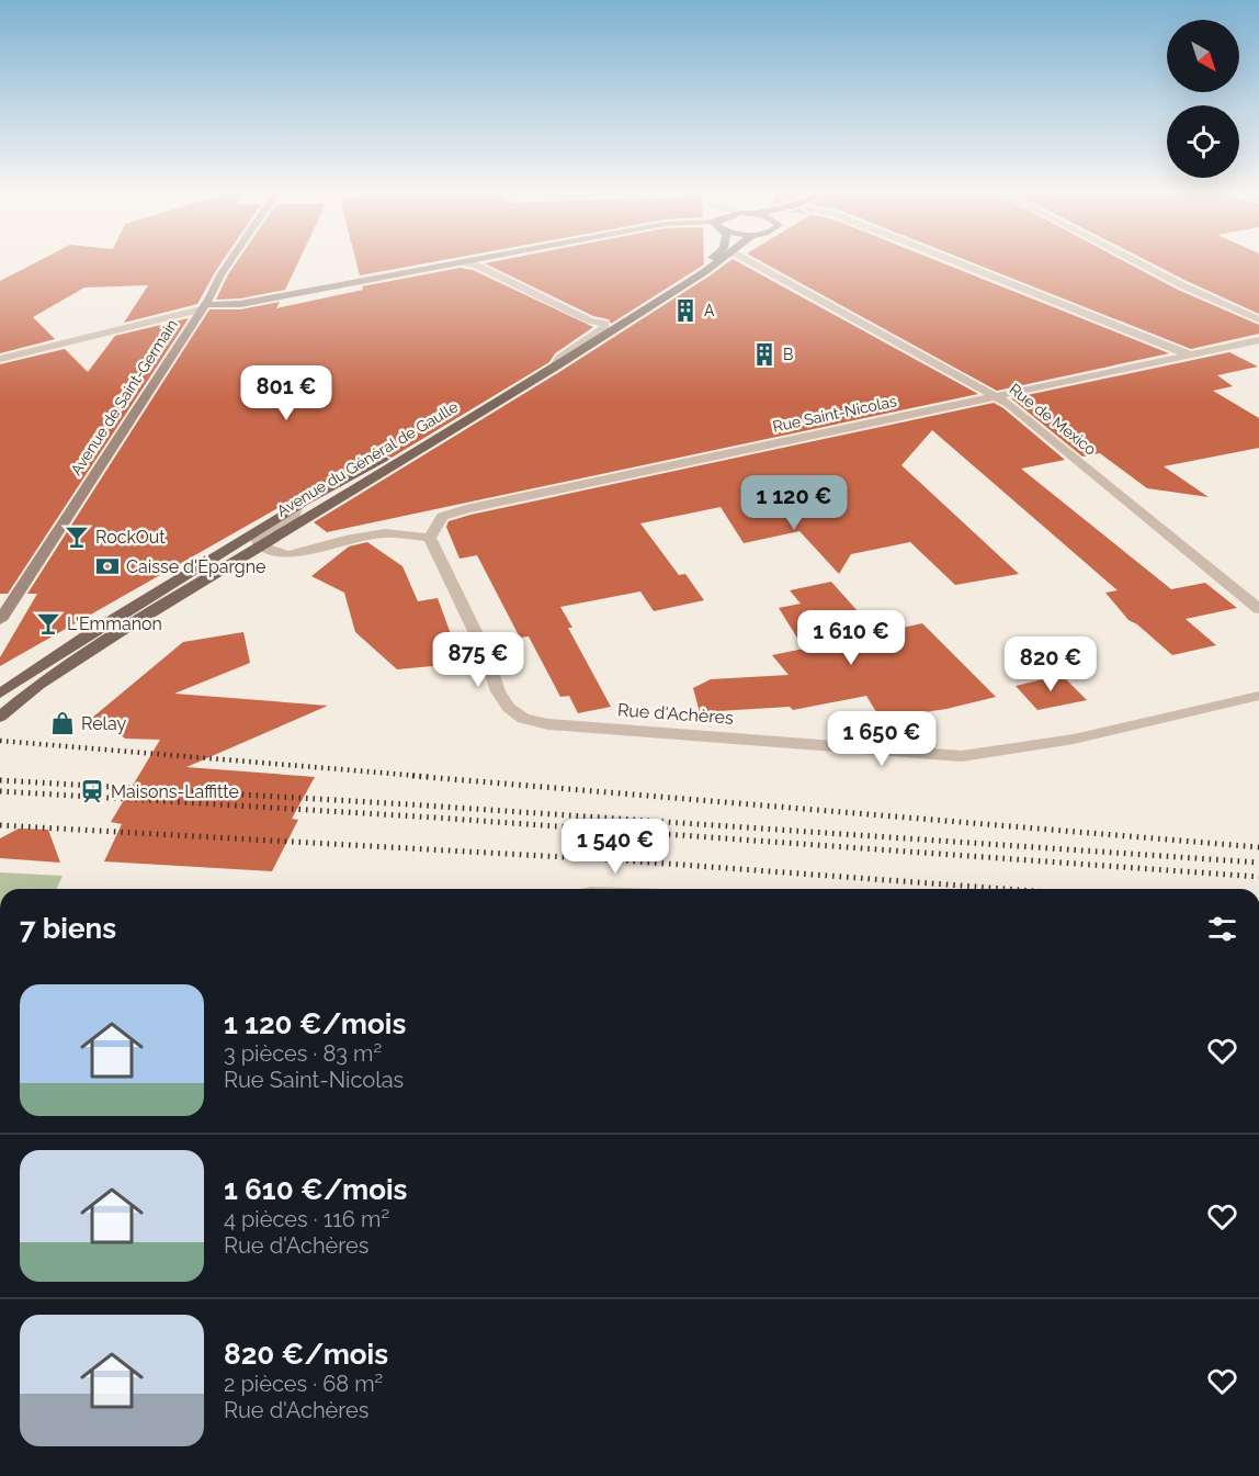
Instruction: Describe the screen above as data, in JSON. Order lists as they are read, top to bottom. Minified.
{"streets":{"main road":["Avenue de Saint-Germain","Avenue du Général de Gaulle"],"street":["Rue Saint-Nicolas","Rue de Mexico","Rue d'Achères"]},"crossings":[["Rue Saint-Nicolas","Rue de Mexico"],["Rue Saint-Nicolas","Rue d'Achères"]],"places":{"building":["A","B"],"bar":["RockOut","L'Emmanon"],"bank":["Caisse d'Épargne"],"shop":["Relay"],"station":["Maisons-Laffitte"]},"north":"bottom right","page":{"price":["801 €","1 120 €","1 610 €","875 €","820 €","1 650 €","1 540 €"],"heading":"7 biens","list":[{"name":"1 120 €/mois","note":"3 pièces · 83 m² · Rue Saint-Nicolas"},{"name":"1 610 €/mois","note":"4 pièces · 116 m² · Rue d'Achères"},{"name":"820 €/mois","note":"2 pièces · 68 m² · Rue d'Achères"}]}}
